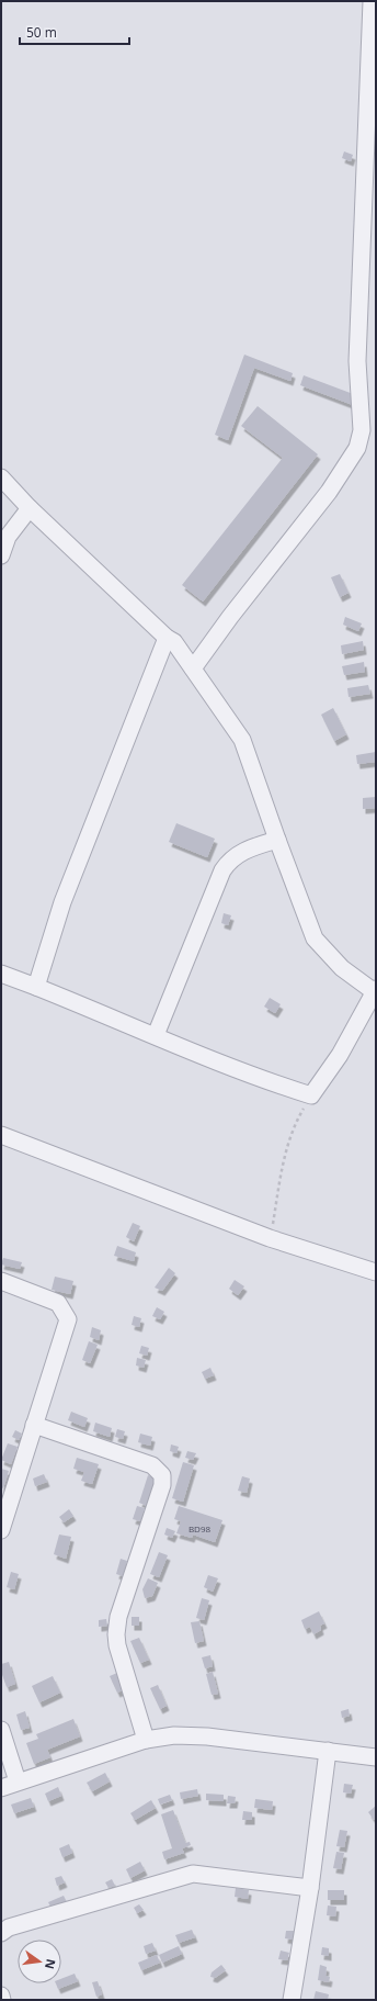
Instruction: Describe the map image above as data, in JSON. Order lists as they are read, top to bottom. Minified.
{"house_numbers":["BD98"],"scale_bar":"50 m","north":"right"}
